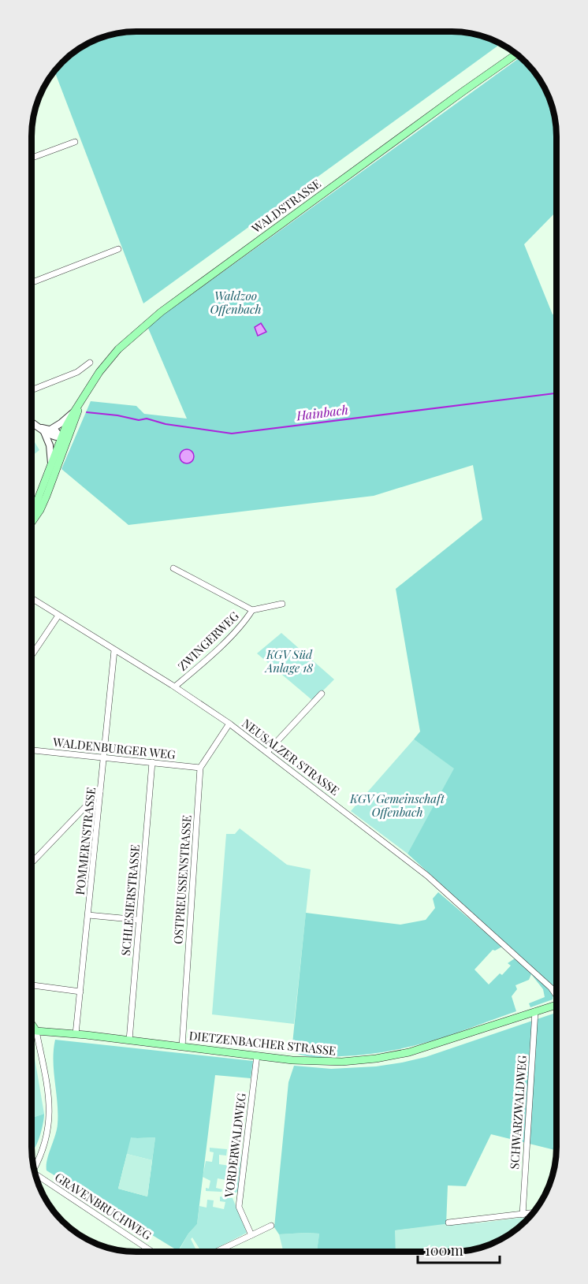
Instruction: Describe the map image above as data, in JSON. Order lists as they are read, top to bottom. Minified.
{"streets":{"main road":["WALDSTRASSE","DIETZENBACHER STRASSE"],"street":["ZWINGERWEG","WALDENBURGER WEG","NEUSALZER STRASSE","POMMERNSTRASSE","OSTPREUSSENSTRASSE","SCHLESIERSTRASSE","SCHWARZWALDWEG","VORDERWALDWEG","GRAVENBRUCHWEG"]},"crossings":[["ZWINGERWEG","NEUSALZER STRASSE"],["WALDENBURGER WEG","POMMERNSTRASSE"],["WALDENBURGER WEG","OSTPREUSSENSTRASSE"],["WALDENBURGER WEG","SCHLESIERSTRASSE"],["NEUSALZER STRASSE","POMMERNSTRASSE"],["NEUSALZER STRASSE","OSTPREUSSENSTRASSE"],["POMMERNSTRASSE","DIETZENBACHER STRASSE"],["OSTPREUSSENSTRASSE","DIETZENBACHER STRASSE"],["SCHLESIERSTRASSE","DIETZENBACHER STRASSE"],["DIETZENBACHER STRASSE","SCHWARZWALDWEG"],["DIETZENBACHER STRASSE","VORDERWALDWEG"]],"water":["Hainbach"],"parks":["Waldzoo Offenbach","KGV Süd Anlage 18","KGV Gemeinschaft Offenbach"],"scale_bar":"100 m"}
